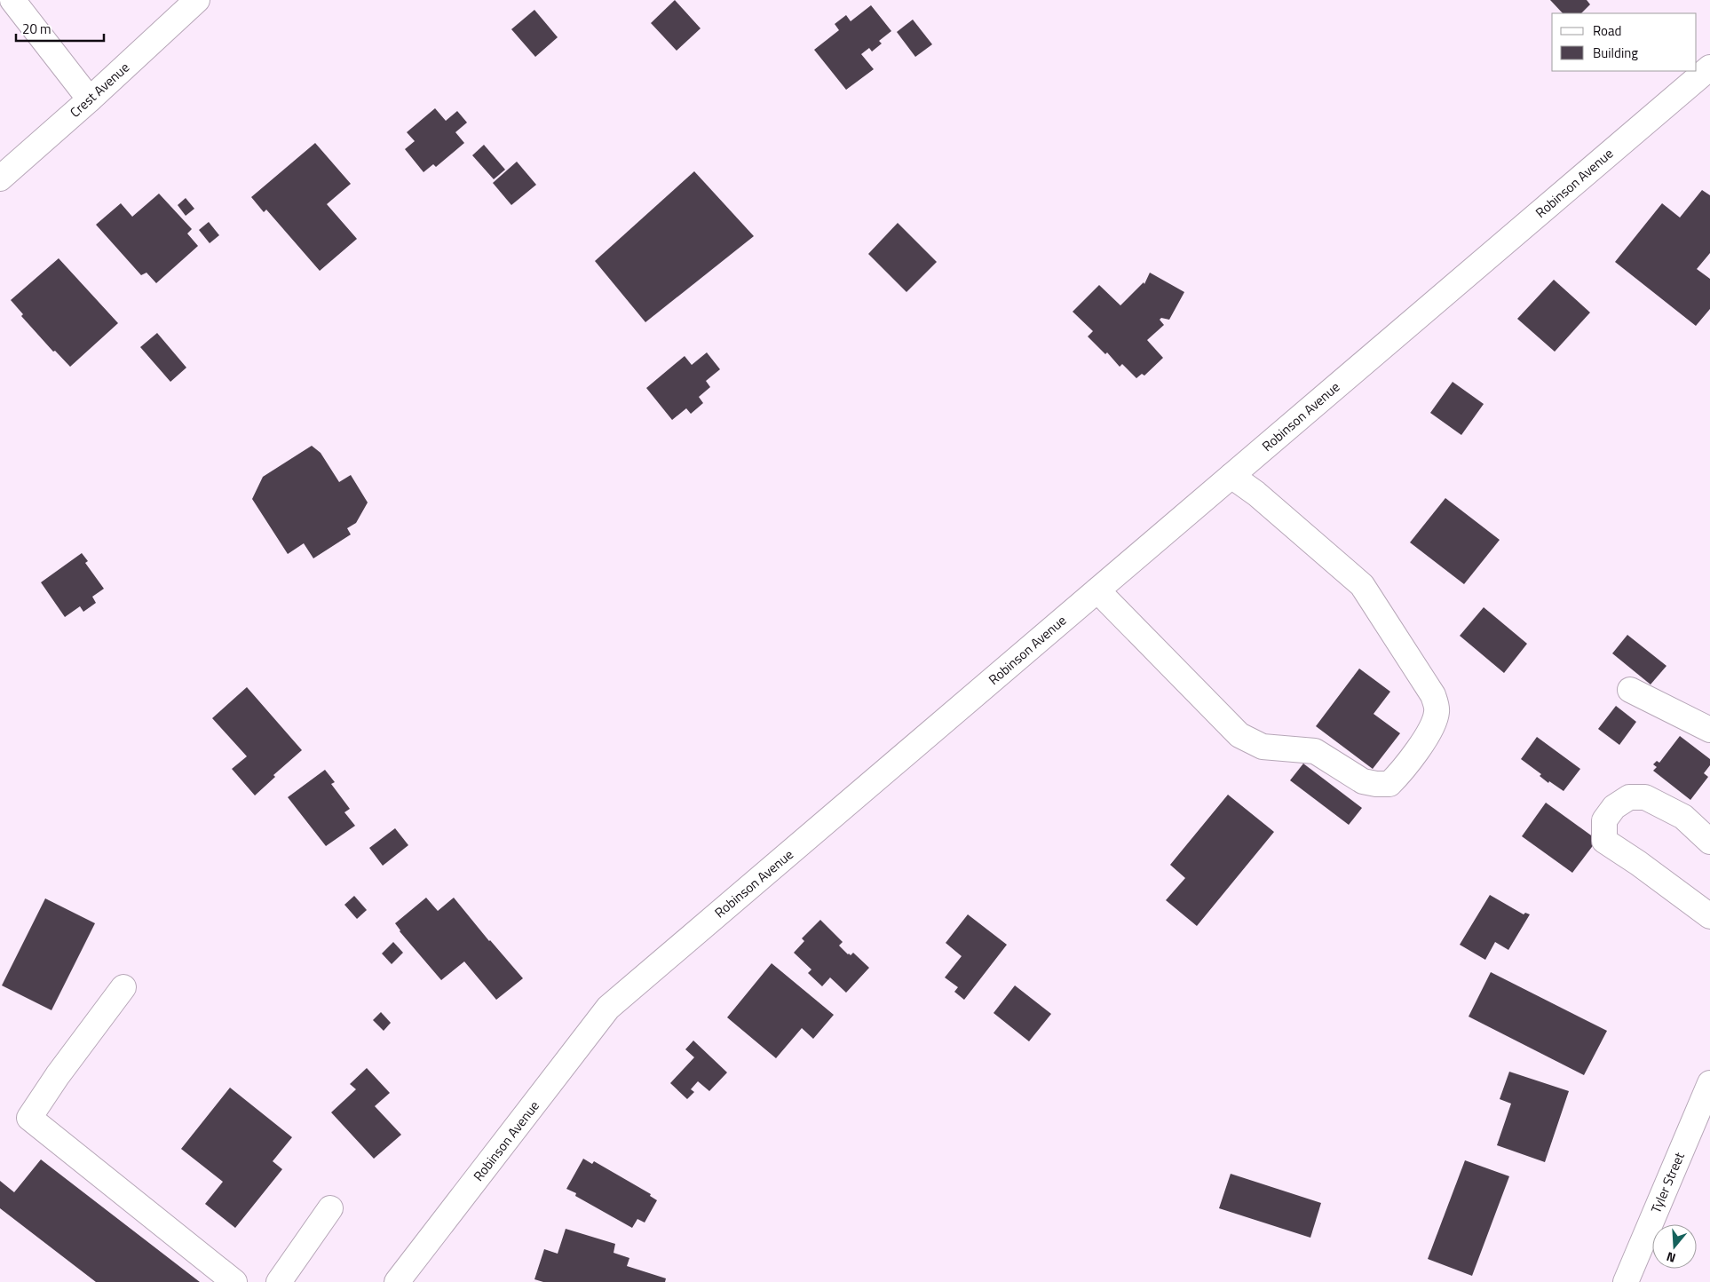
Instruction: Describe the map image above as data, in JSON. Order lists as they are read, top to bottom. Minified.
{"streets":{"street":["Crest Avenue","Robinson Avenue","Tyler Street"]},"legend":["Road","Building"],"scale_bar":"20 m","north":"bottom"}
